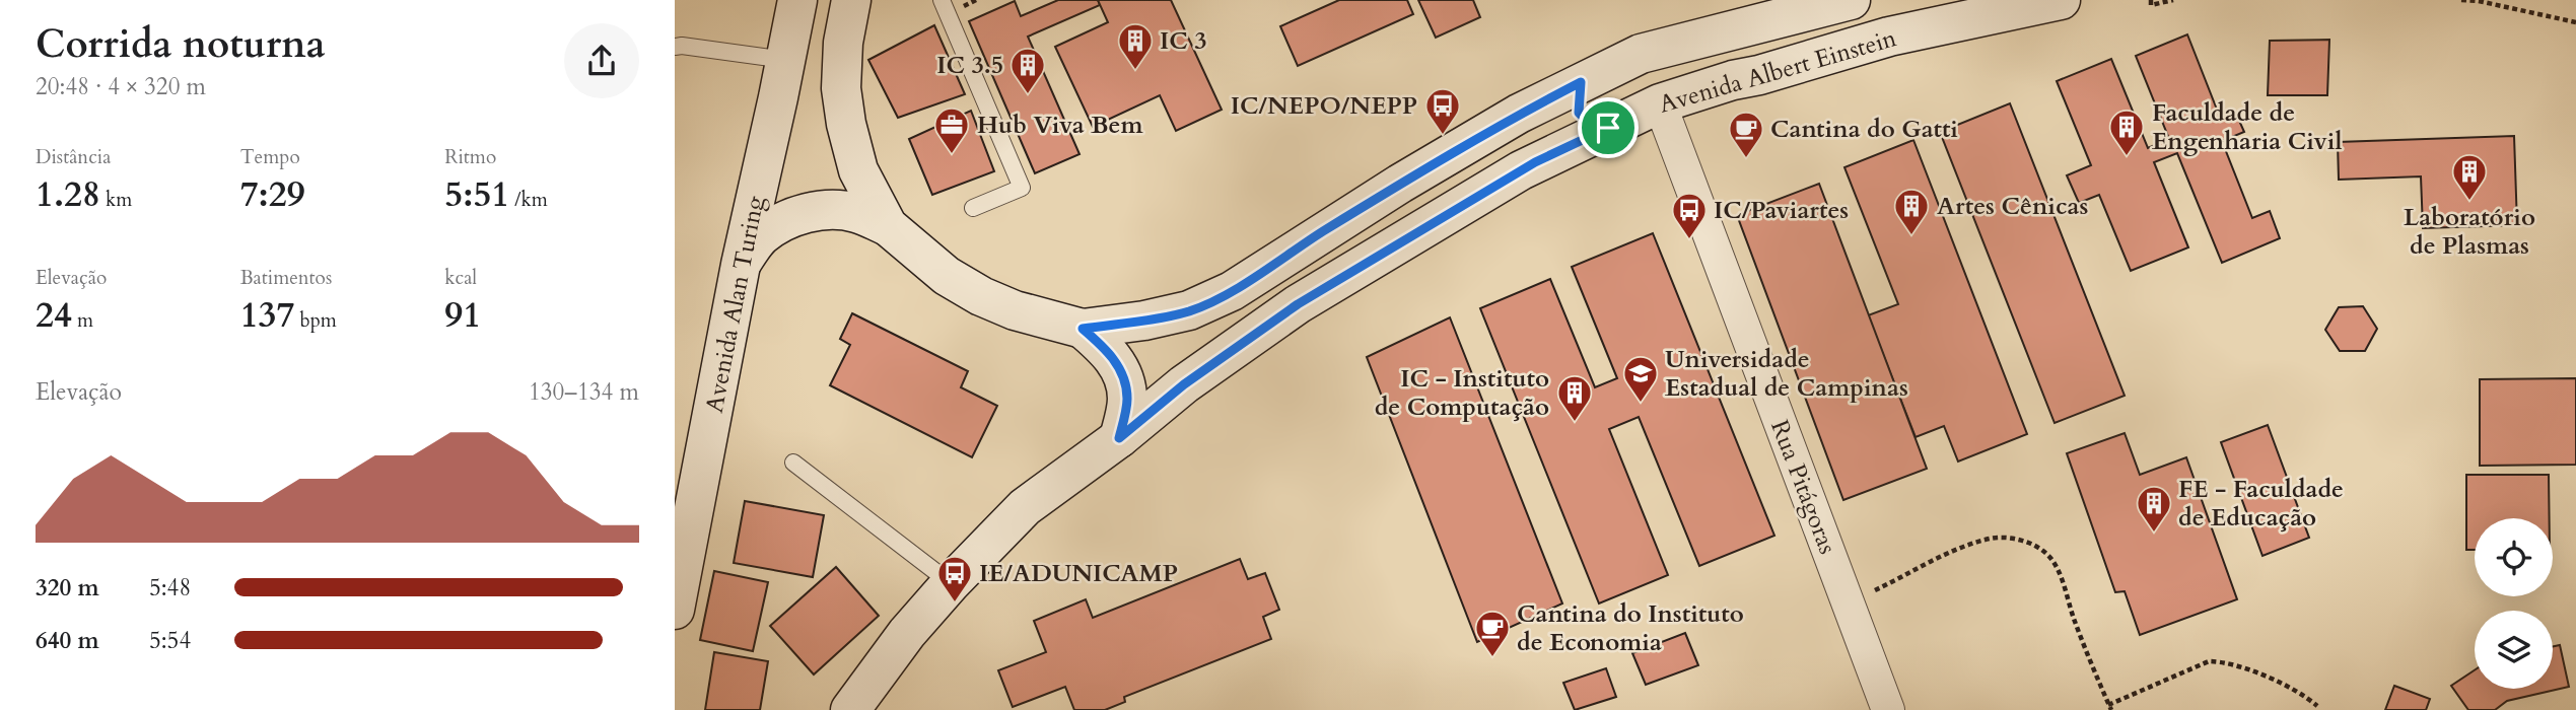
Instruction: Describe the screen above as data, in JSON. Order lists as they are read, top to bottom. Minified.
{"streets":{"street":["Avenida Albert Einstein","Avenida Alan Turing","Rua Pitágoras"]},"crossings":[["Avenida Albert Einstein","Rua Pitágoras"]],"places":{"building":["IC 3","IC 3.5","Faculdade de Engenharia Civil","Laboratório de Plasmas","Artes Cênicas","IC - Instituto de Computação","FE - Faculdade de Educação"],"bus stop":["IC/NEPO/NEPP","IC/Paviartes","IE/ADUNICAMP"],"office":["Hub Viva Bem"],"cafe":["Cantina do Gatti","Cantina do Instituto de Economia"],"school or university":["Universidade Estadual de Campinas"]},"page":{"heading":["Corrida noturna","20:48 · 4 × 320 m"],"stats":[["Distância","1.28 km"],["Tempo","7:29"],["Ritmo","5:51 /km"],["Elevação","24 m"],["Batimentos","137 bpm"],["kcal","91"]],"chart":["Elevação","130–134 m"],"list":[{"name":"320 m","note":"5:48"},{"name":"640 m","note":"5:54"}]}}
